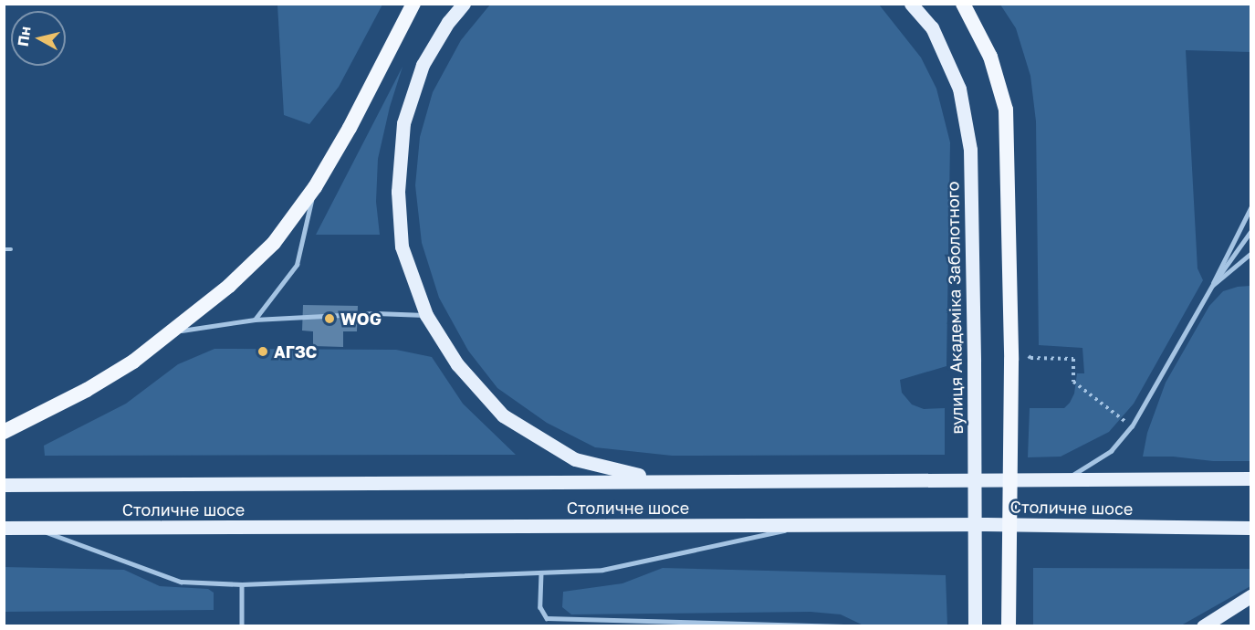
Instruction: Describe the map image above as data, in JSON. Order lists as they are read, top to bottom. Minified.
{"streets":{"main road":["вулиця Академіка Заболотного","Столичне шосе"]},"places":["WOG","АГЗС"],"north":"left"}
